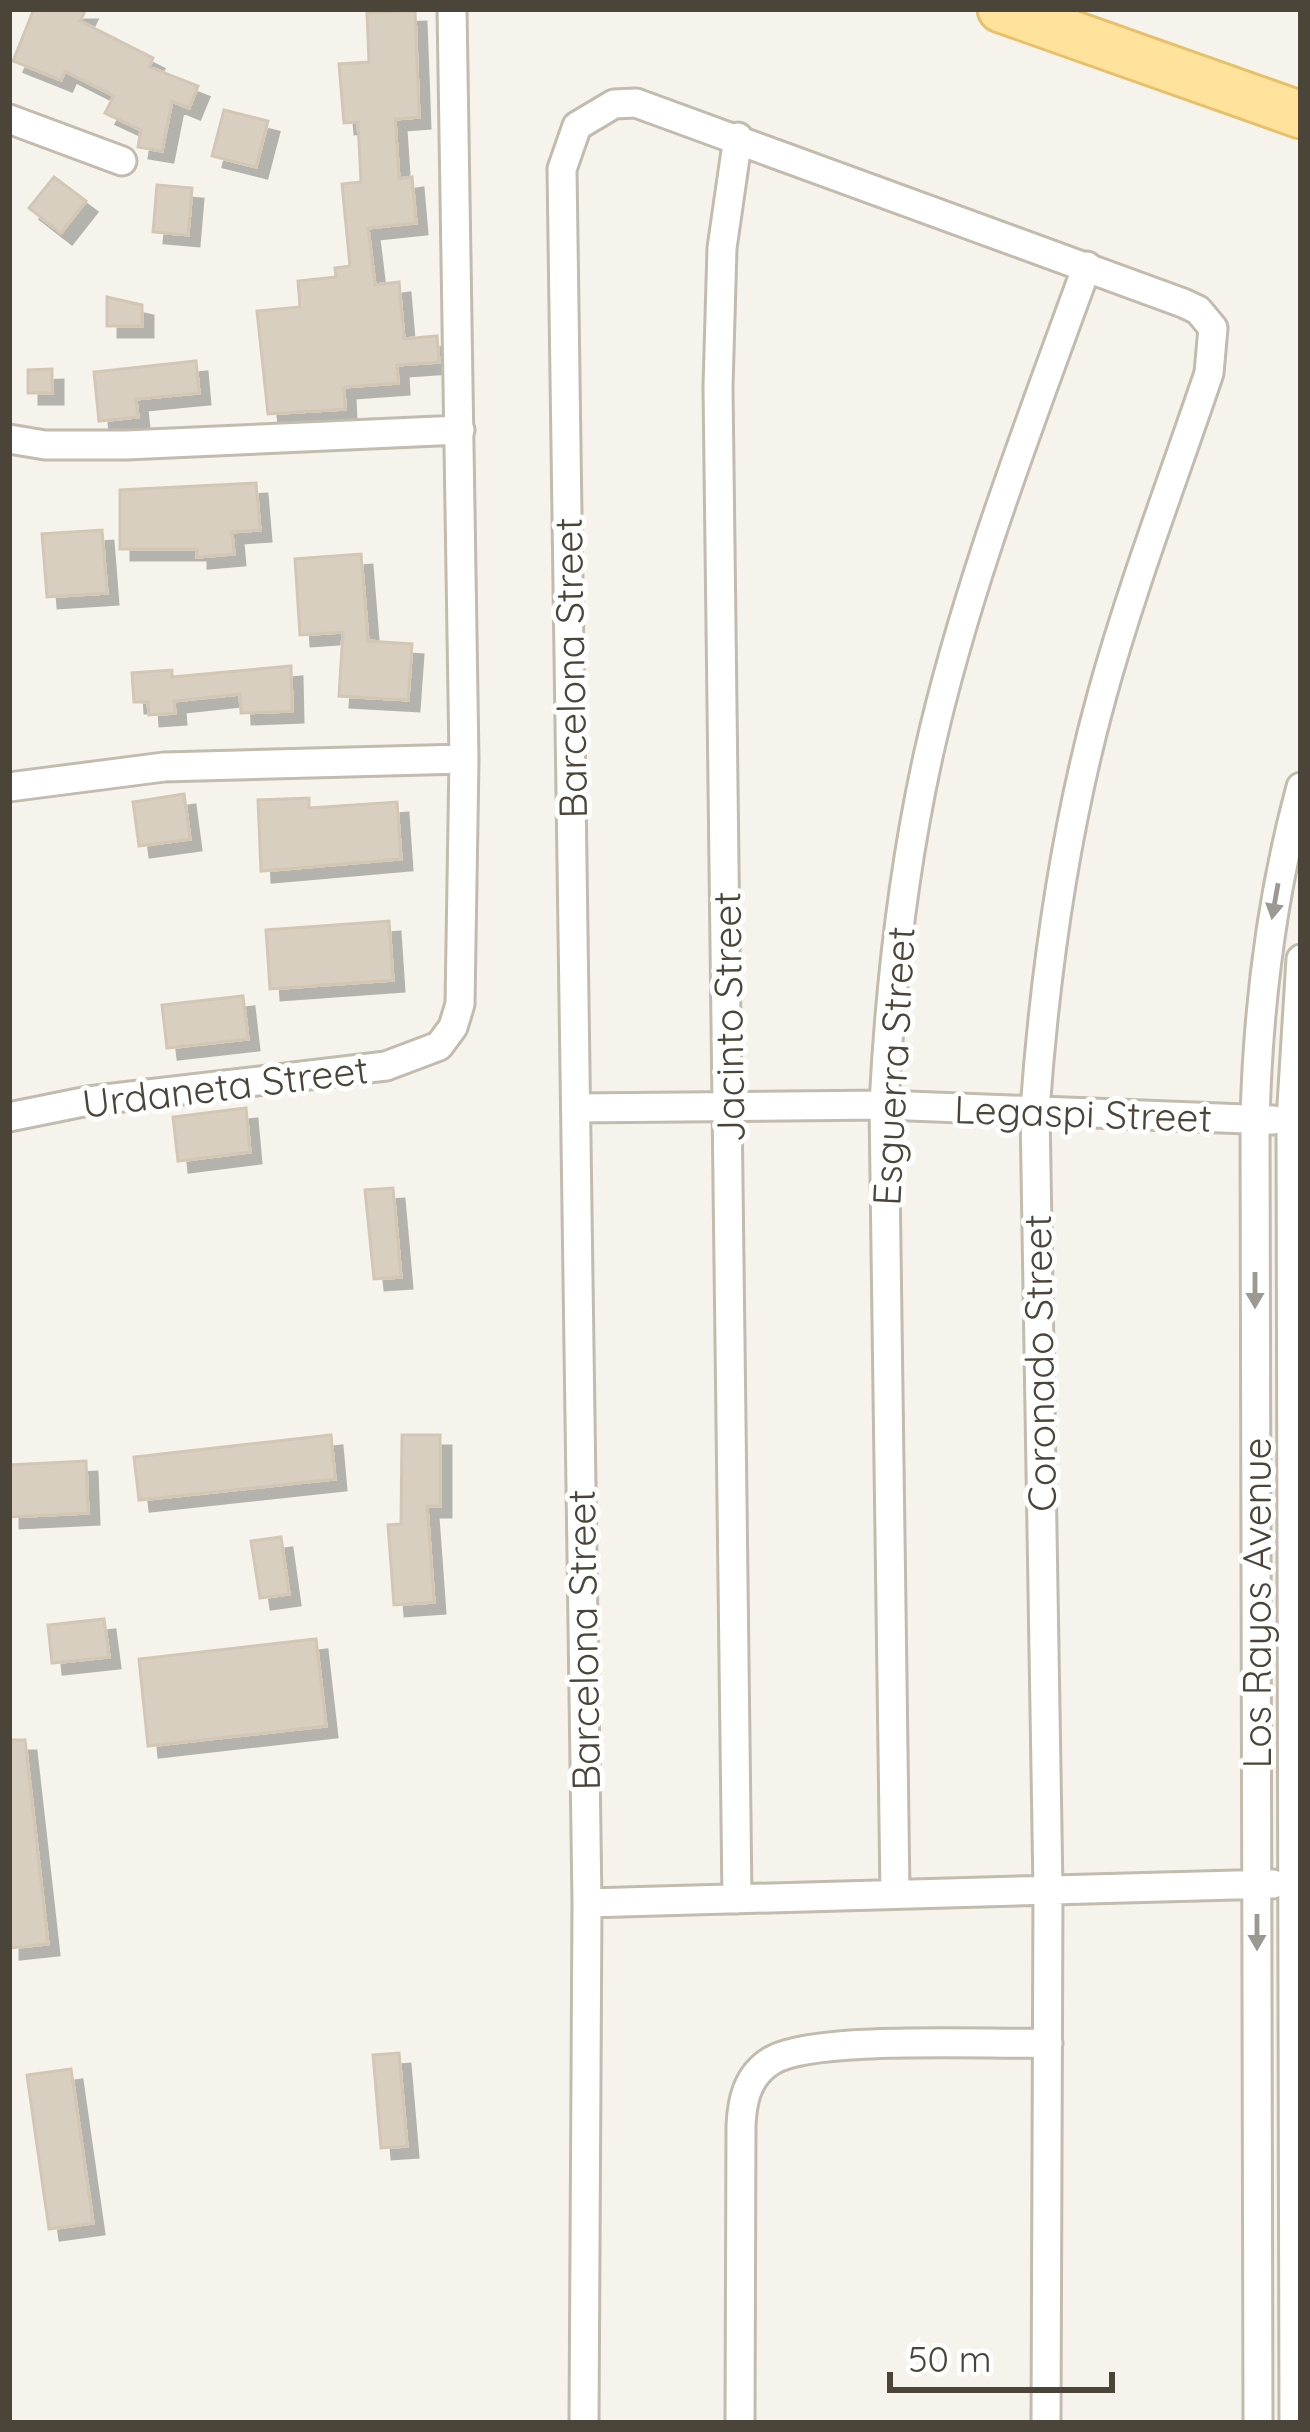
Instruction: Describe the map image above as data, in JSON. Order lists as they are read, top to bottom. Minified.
{"streets":{"street":["Barcelona Street","Jacinto Street","Esguerra Street","Urdaneta Street","Legaspi Street","Coronado Street","Los Rayos Avenue"]},"crossings":[["Barcelona Street","Jacinto Street"],["Barcelona Street","Esguerra Street"],["Barcelona Street","Legaspi Street"],["Barcelona Street","Coronado Street"],["Jacinto Street","Legaspi Street"],["Esguerra Street","Legaspi Street"],["Legaspi Street","Coronado Street"],["Legaspi Street","Los Rayos Avenue"]],"scale_bar":"50 m"}
